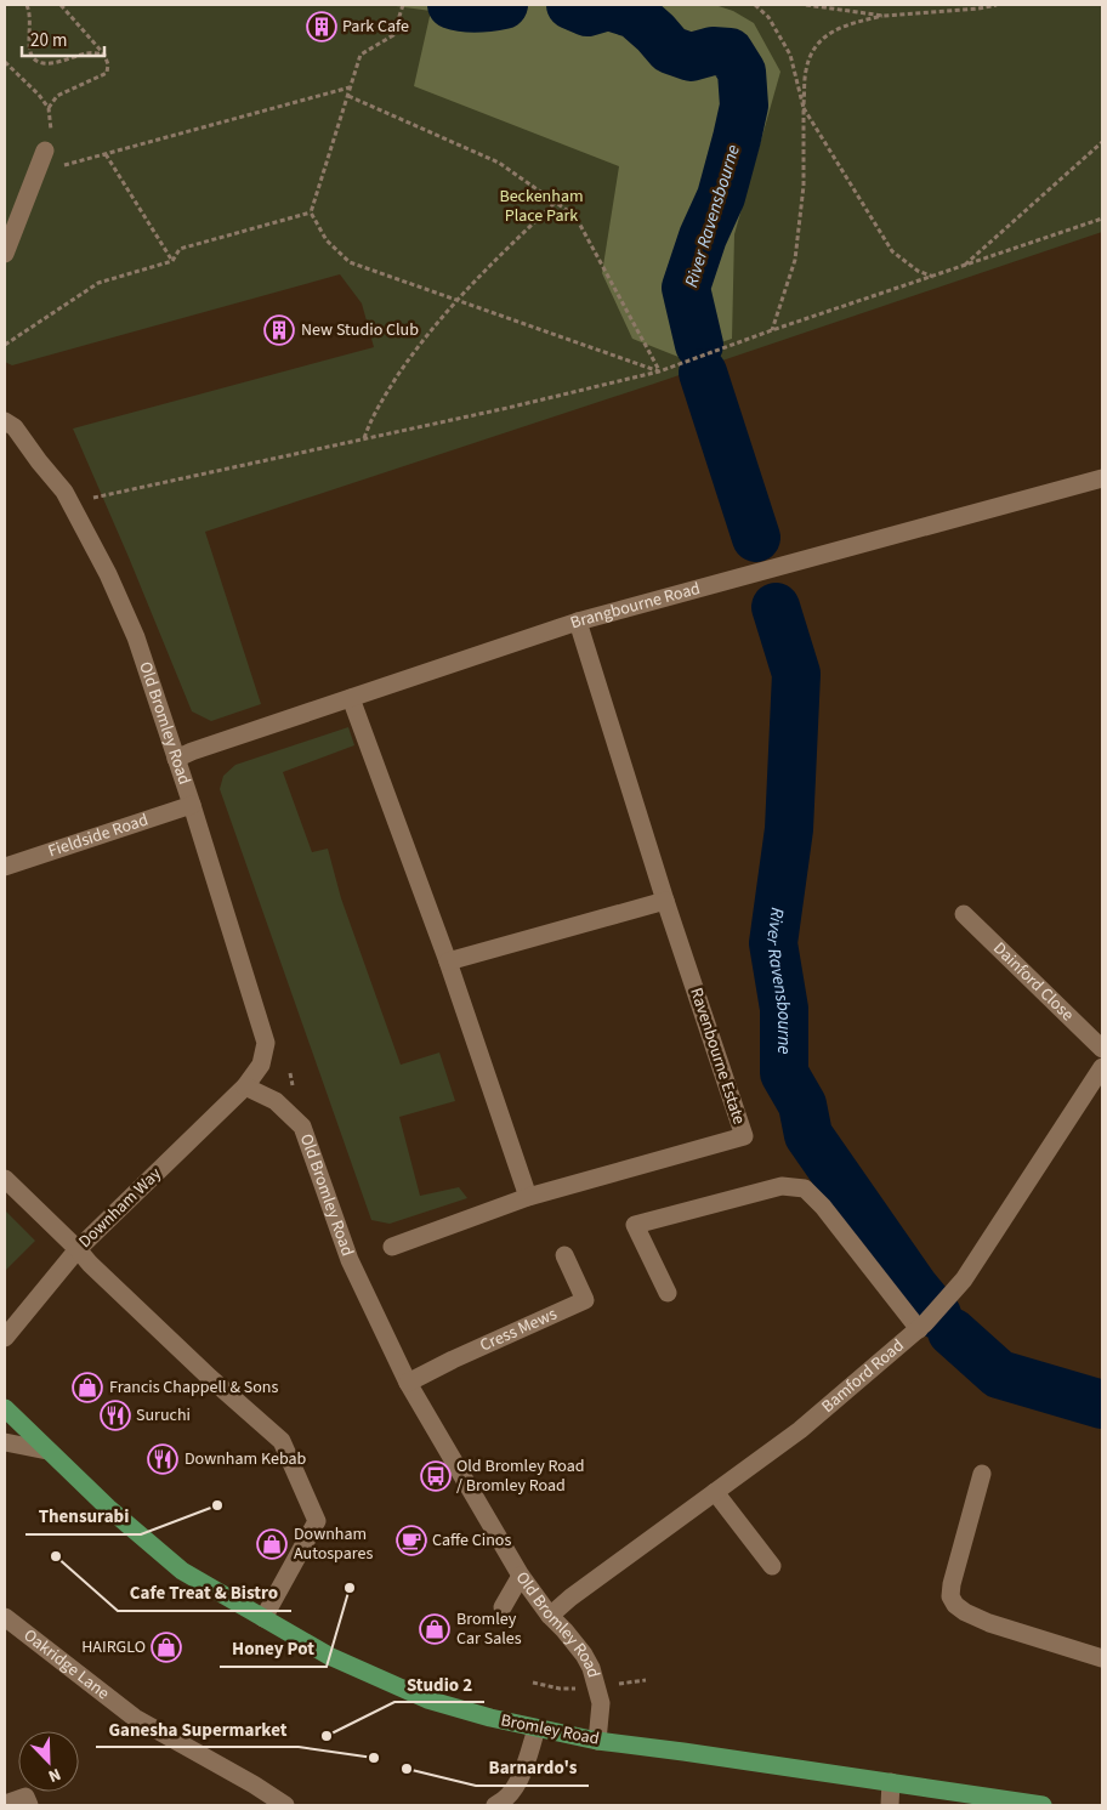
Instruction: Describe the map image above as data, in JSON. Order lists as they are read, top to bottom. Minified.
{"streets":{"main road":["Bromley Road"],"street":["Brangbourne Road","Old Bromley Road","Fieldside Road","Dainford Close","Ravenbourne Estate","Downham Way","Cress Mews","Bamford Road","Oakridge Lane"]},"crossings":[["Brangbourne Road","Old Bromley Road"],["Brangbourne Road","Ravenbourne Estate"],["Old Bromley Road","Fieldside Road"],["Old Bromley Road","Downham Way"],["Old Bromley Road","Cress Mews"],["Old Bromley Road","Bamford Road"],["Old Bromley Road","Bromley Road"]],"water":["River Ravensbourne"],"parks":["Beckenham Place Park"],"places":{"building":["Park Cafe","New Studio Club"],"shop":["Francis Chappell & Sons","Downham Autospares","Bromley Car Sales","HAIRGLO"],"restaurant":["Suruchi","Downham Kebab"],"bus stop":["Old Bromley Road / Bromley Road"],"other":["Thensurabi","Cafe Treat & Bistro","Honey Pot","Studio 2","Ganesha Supermarket","Barnardo's"],"cafe":["Caffe Cinos"]},"scale_bar":"20 m","north":"bottom right"}
